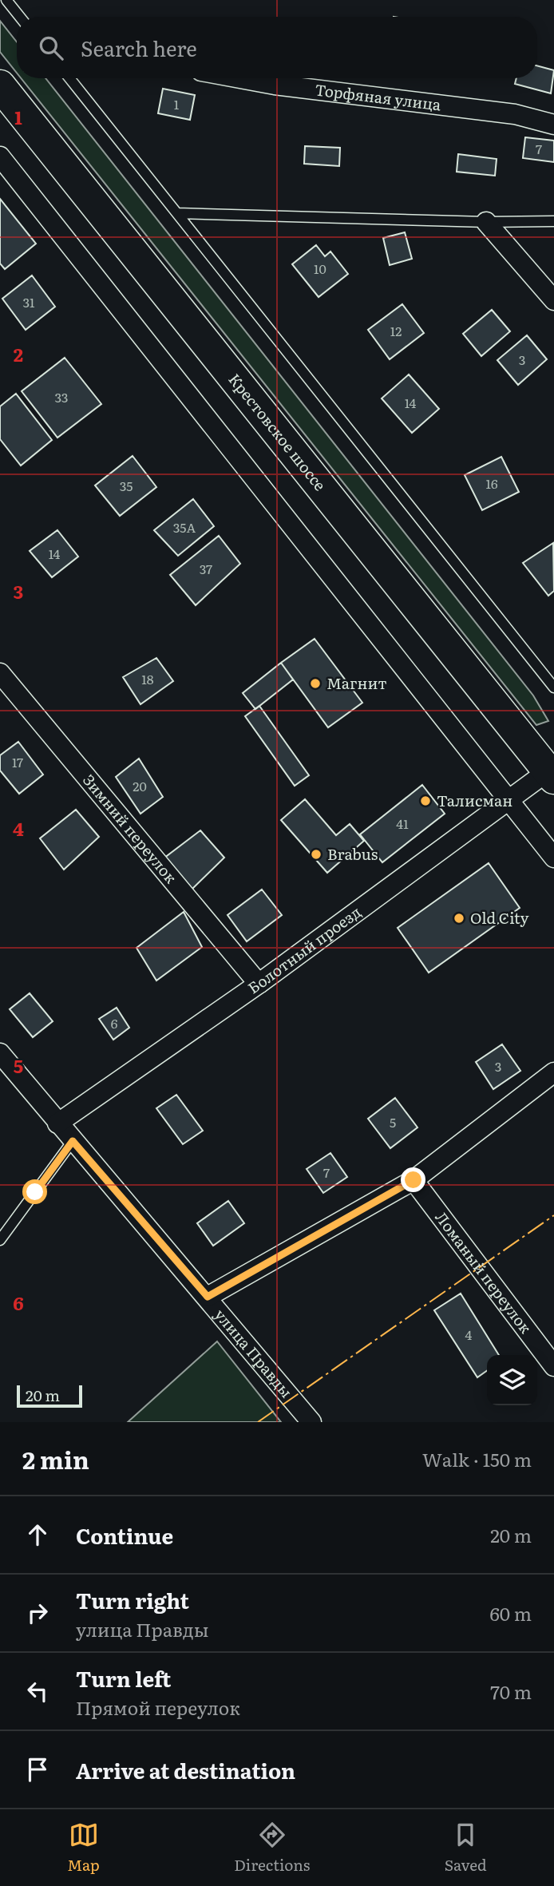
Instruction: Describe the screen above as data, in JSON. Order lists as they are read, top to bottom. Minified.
{"streets":{"main road":["Крестовское шоссе"],"street":["Торфяная улица","Зимний переулок","Болотный проезд","Ломаный переулок","улица Правды"]},"crossings":[["Крестовское шоссе","Болотный проезд"],["Зимний переулок","Болотный проезд"],["Болотный проезд","улица Правды"]],"places":["Магнит","Талисман","Brabus","Old City"],"house_numbers":["1","7","10","31","12","3","33","14","16","35","35А","14","37","18","17","20","41","6","3","5","7","4"],"scale_bar":"20 m","page":{"search":"Search here","scale":"20 m","heading":["2 min","Walk · 150 m"],"list":[["Continue","20 m"],["Turn right","улица Правды","60 m"],["Turn left","Прямой переулок","70 m"],"Arrive at destination"],"nav":["Map","Directions","Saved"]},"grid":{"rows":["1","2","3","4","5","6"]}}
